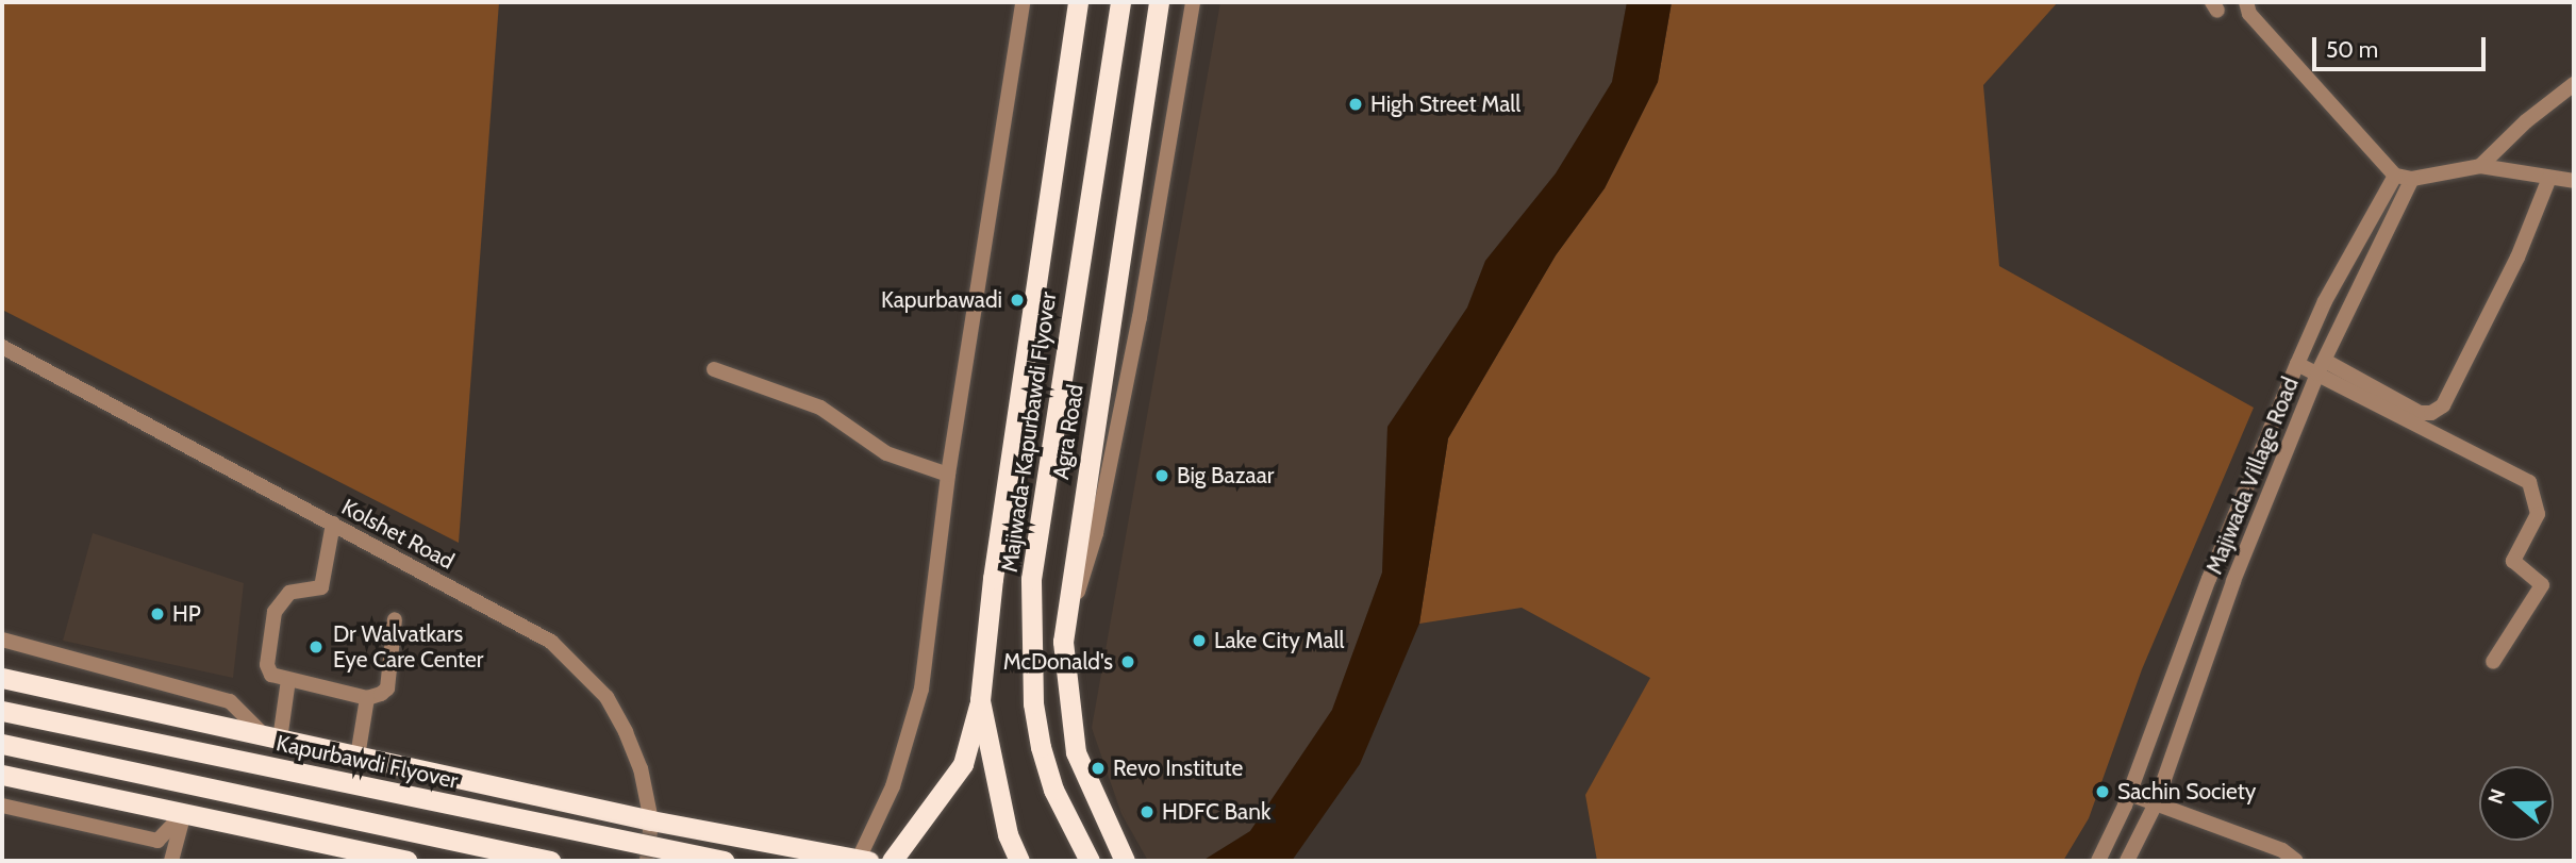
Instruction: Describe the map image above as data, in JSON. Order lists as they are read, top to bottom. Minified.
{"streets":{"highway":["Majiwada-Kapurbawdi Flyover","Agra Road","Kapurbawdi Flyover"],"street":["Majiwada Village Road","Kolshet Road"]},"places":["High Street Mall","Kapurbawadi","Big Bazaar","HP","Lake City Mall","Dr Walvatkars Eye Care Center","McDonald's","Revo Institute","Sachin Society","HDFC Bank"],"scale_bar":"50 m","north":"left"}
